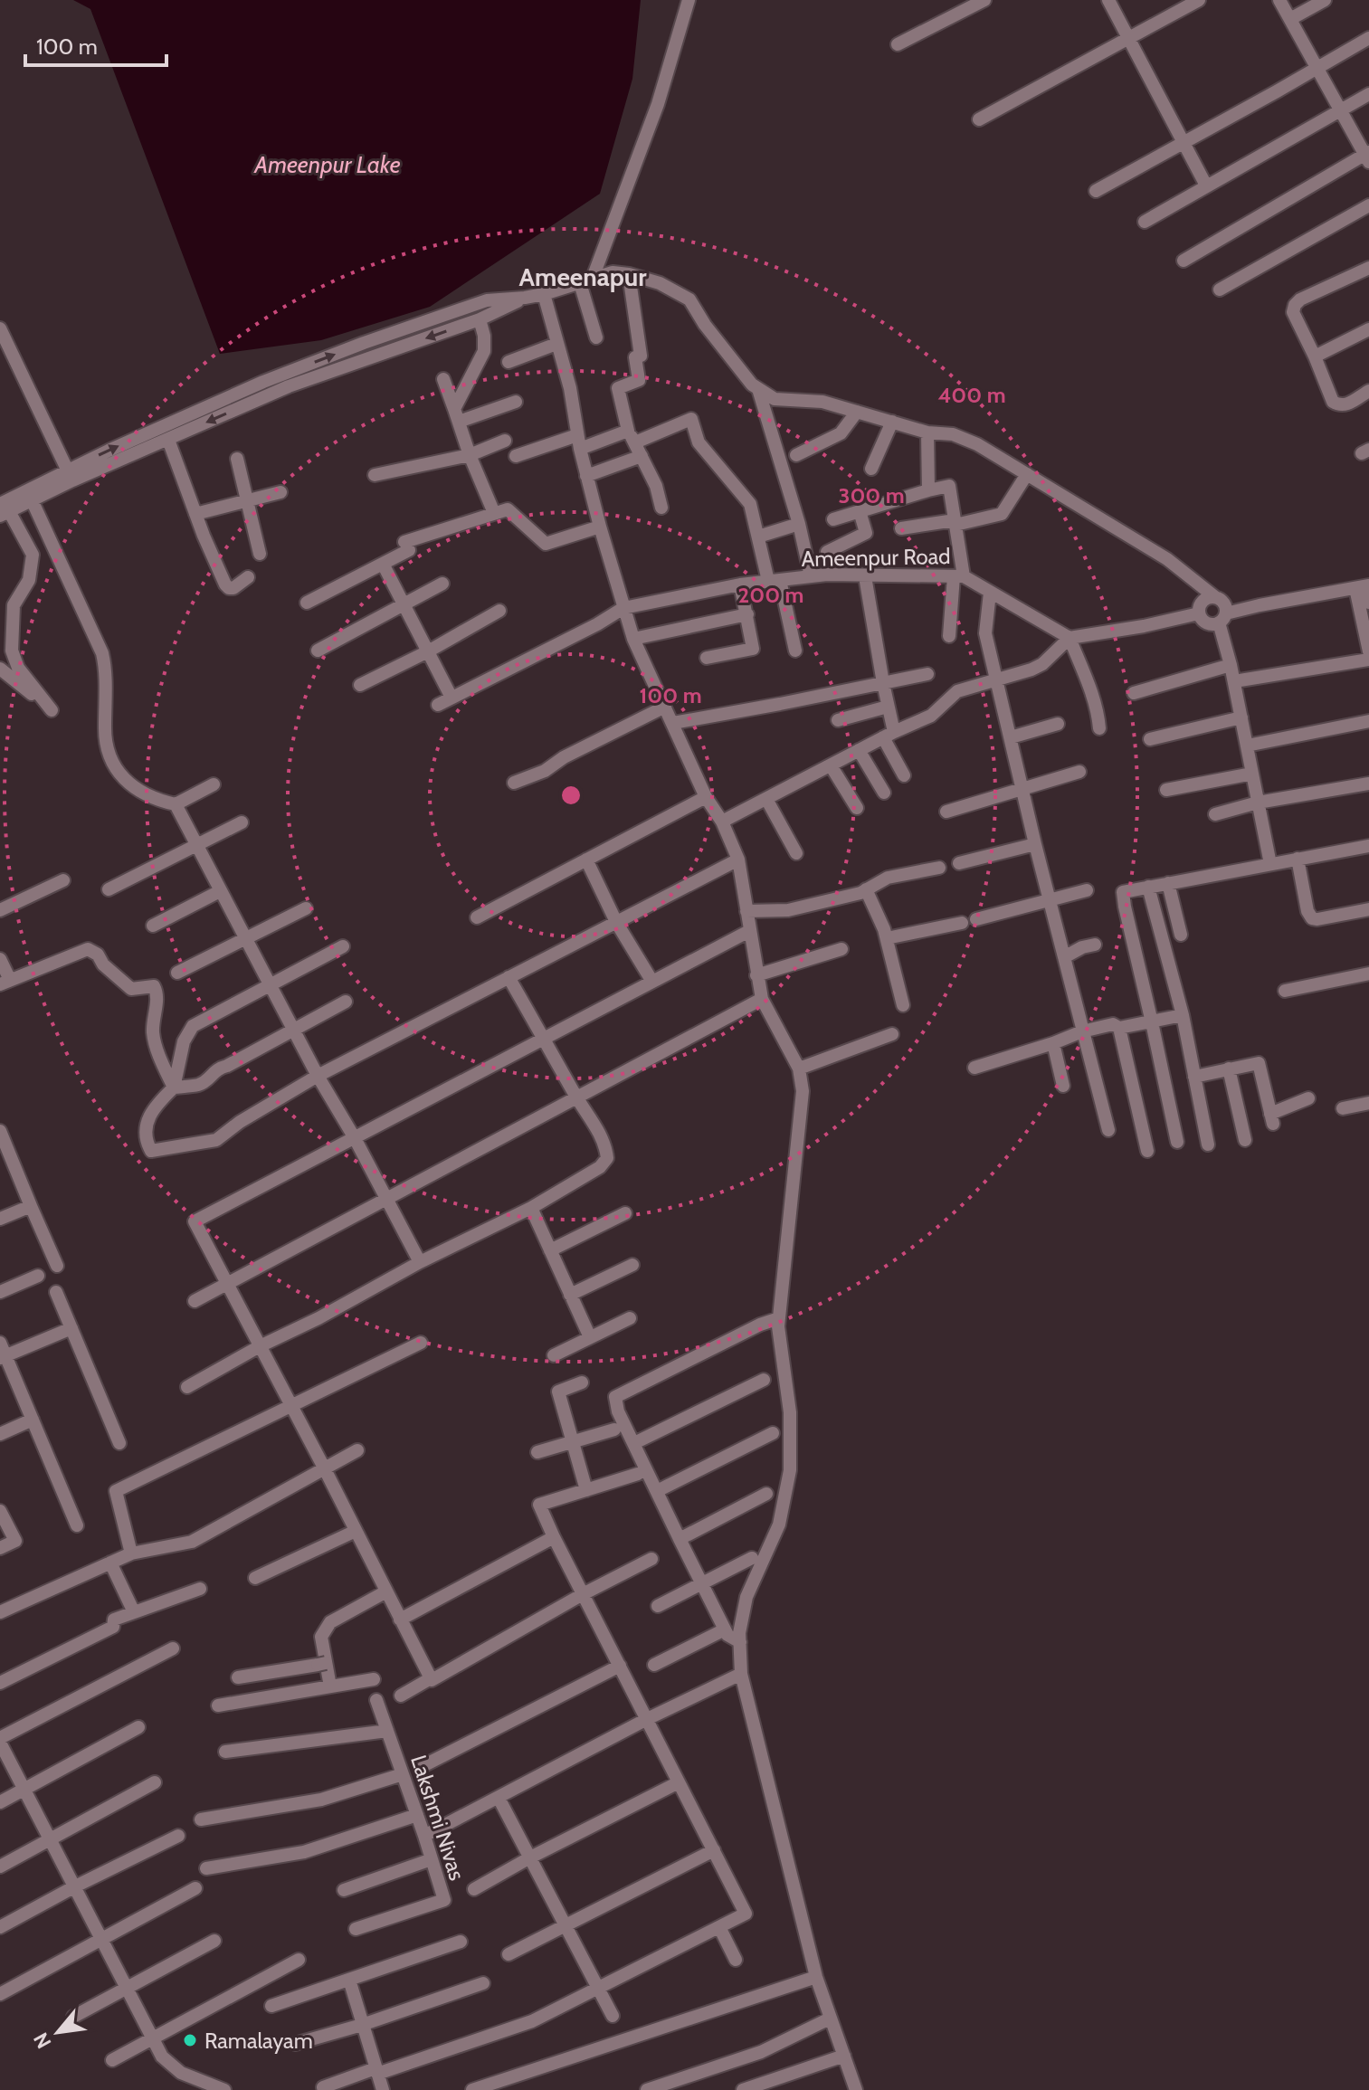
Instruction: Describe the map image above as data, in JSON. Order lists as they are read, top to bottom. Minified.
{"streets":{"street":["Ameenpur Road","Lakshmi Nivas"]},"districts":["Ameenapur"],"water":["Ameenpur Lake"],"places":["Ramalayam"],"scale_bar":"100 m","north":"bottom left","rings":["400 m","300 m","200 m","100 m"]}
